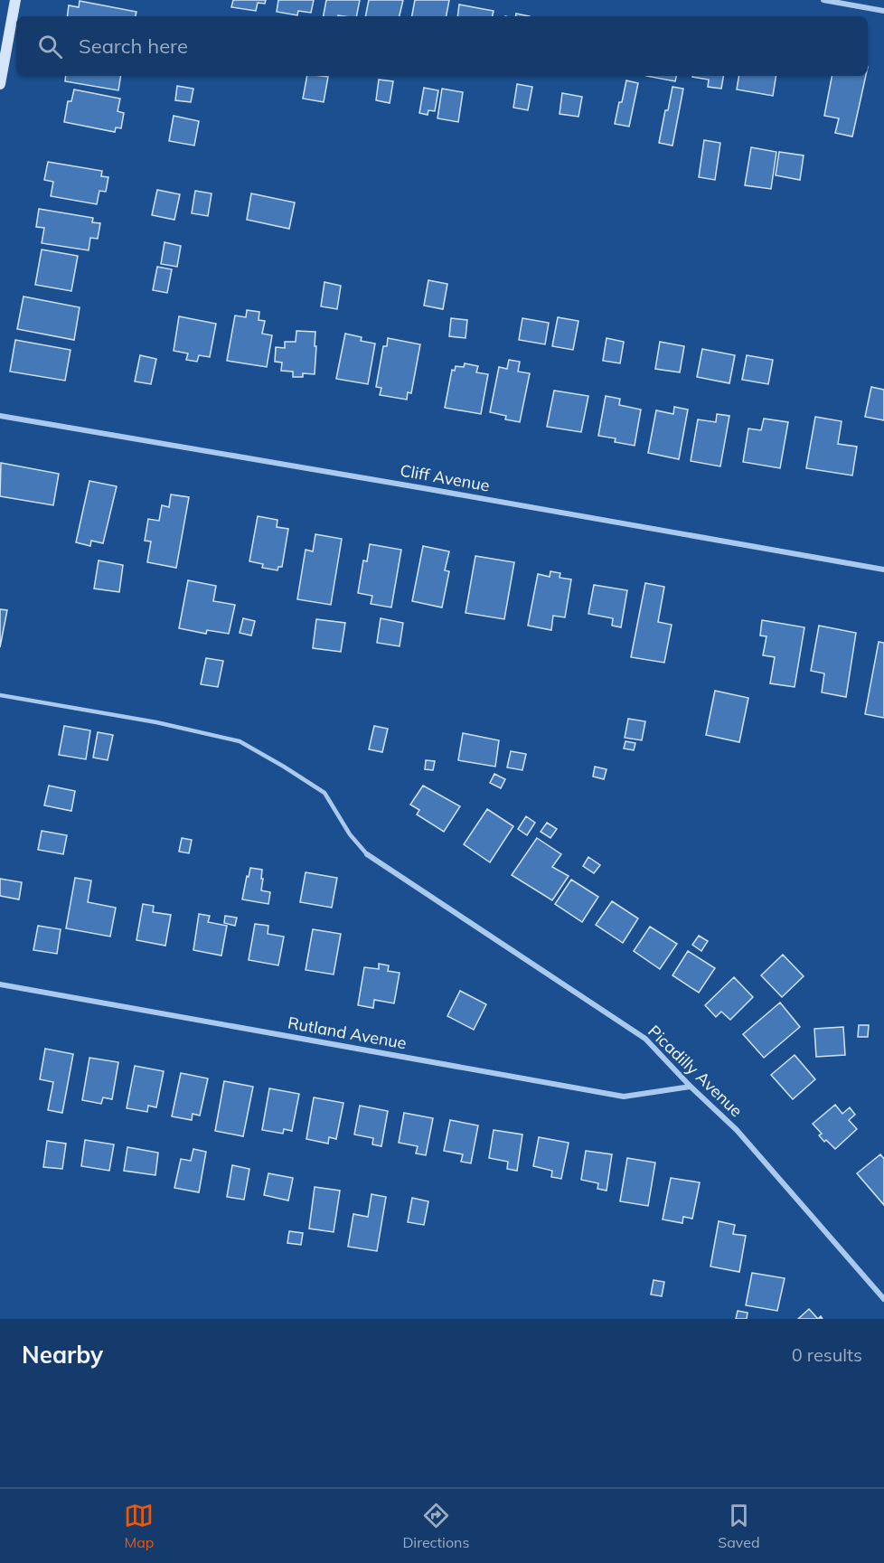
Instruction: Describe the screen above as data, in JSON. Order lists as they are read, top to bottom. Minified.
{"streets":{"street":["Cliff Avenue","Rutland Avenue","Picadilly Avenue"]},"crossings":[["Rutland Avenue","Picadilly Avenue"]],"page":{"search":"Search here","heading":["Nearby","0 results"],"nav":["Map","Directions","Saved"]}}
